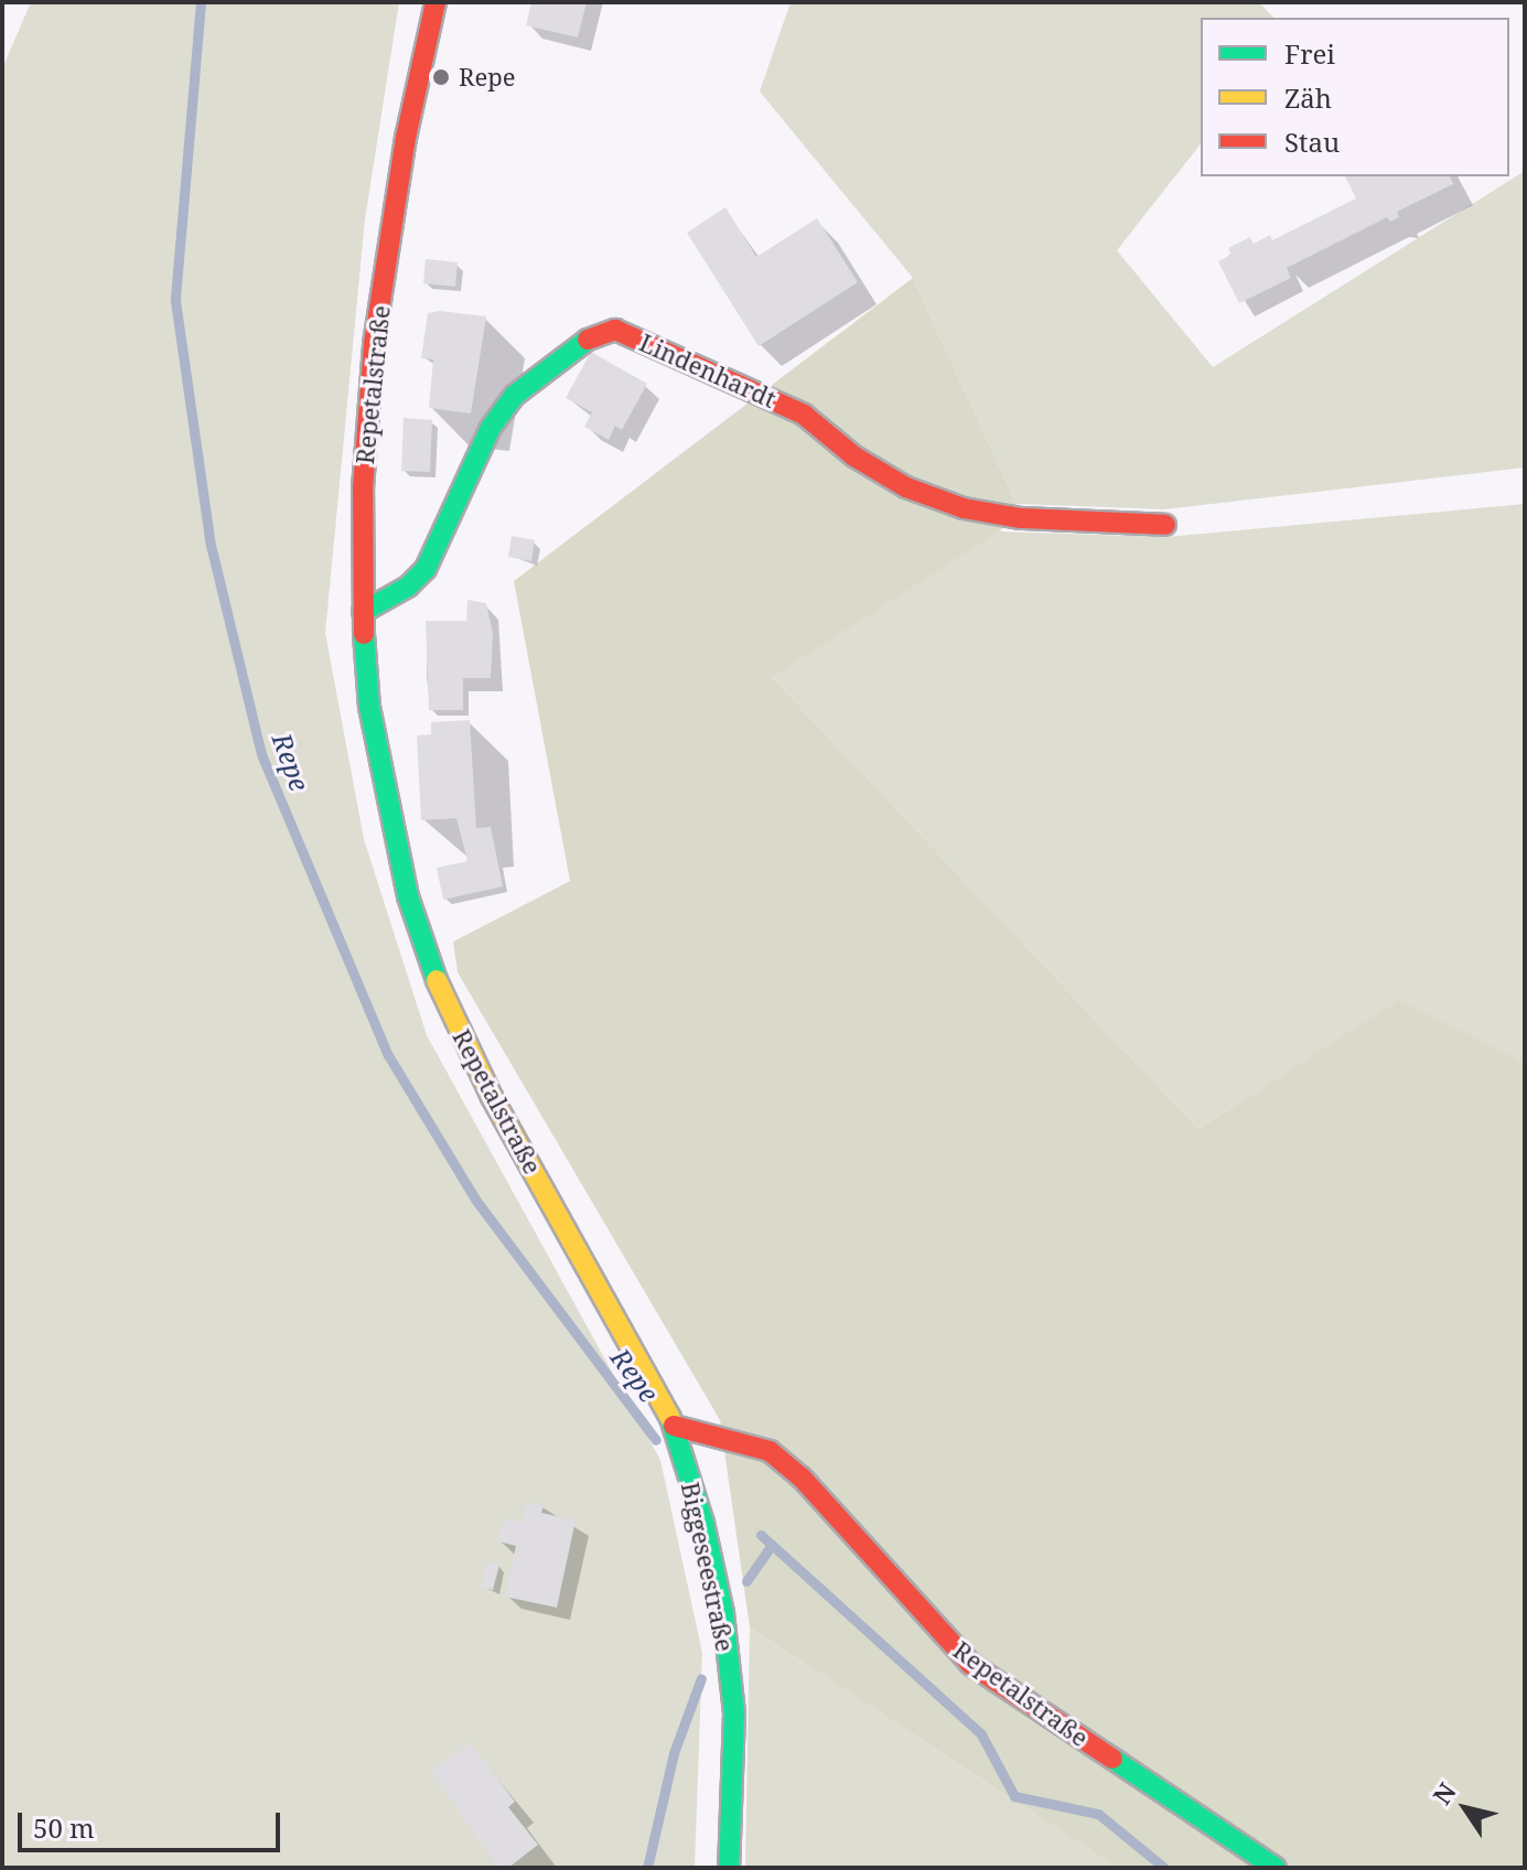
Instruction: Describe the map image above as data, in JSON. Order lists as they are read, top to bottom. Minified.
{"streets":{"street":["Lindenhardt","Repetalstraße","Biggeseestraße"]},"crossings":[["Lindenhardt","Repetalstraße"],["Repetalstraße","Biggeseestraße"]],"water":["Repe"],"places":["Repe"],"legend":["Frei","Zäh","Stau"],"scale_bar":"50 m","north":"top left"}
